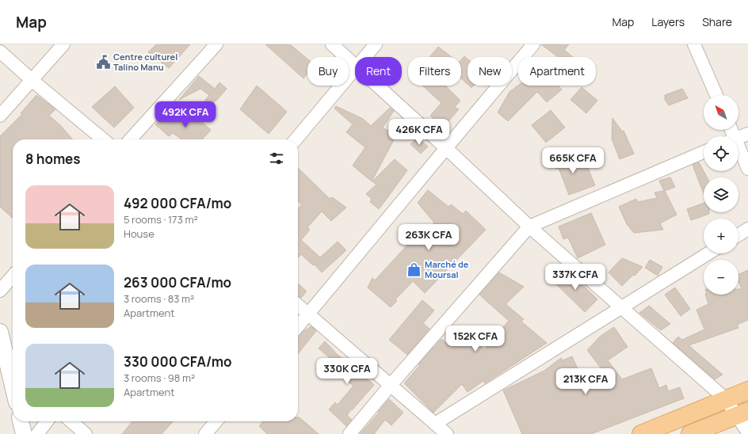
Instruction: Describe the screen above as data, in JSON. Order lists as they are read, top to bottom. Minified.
{"places":{"public building":["Centre culturel Talino Manu"],"shop":["Marché de Moursal"]},"north":"top left","page":{"header":"Map","nav":["Map","Layers","Share"],"chip":["Buy","Rent","Filters","New","Apartment"],"map_buttons":["+","−"],"price":["492K CFA","426K CFA","665K CFA","263K CFA","337K CFA","152K CFA","330K CFA","213K CFA"],"heading":"8 homes","list":[{"name":"492 000 CFA/mo","note":"5 rooms · 173 m² · House"},{"name":"263 000 CFA/mo","note":"3 rooms · 83 m² · Apartment"},{"name":"330 000 CFA/mo","note":"3 rooms · 98 m² · Apartment"}]}}
